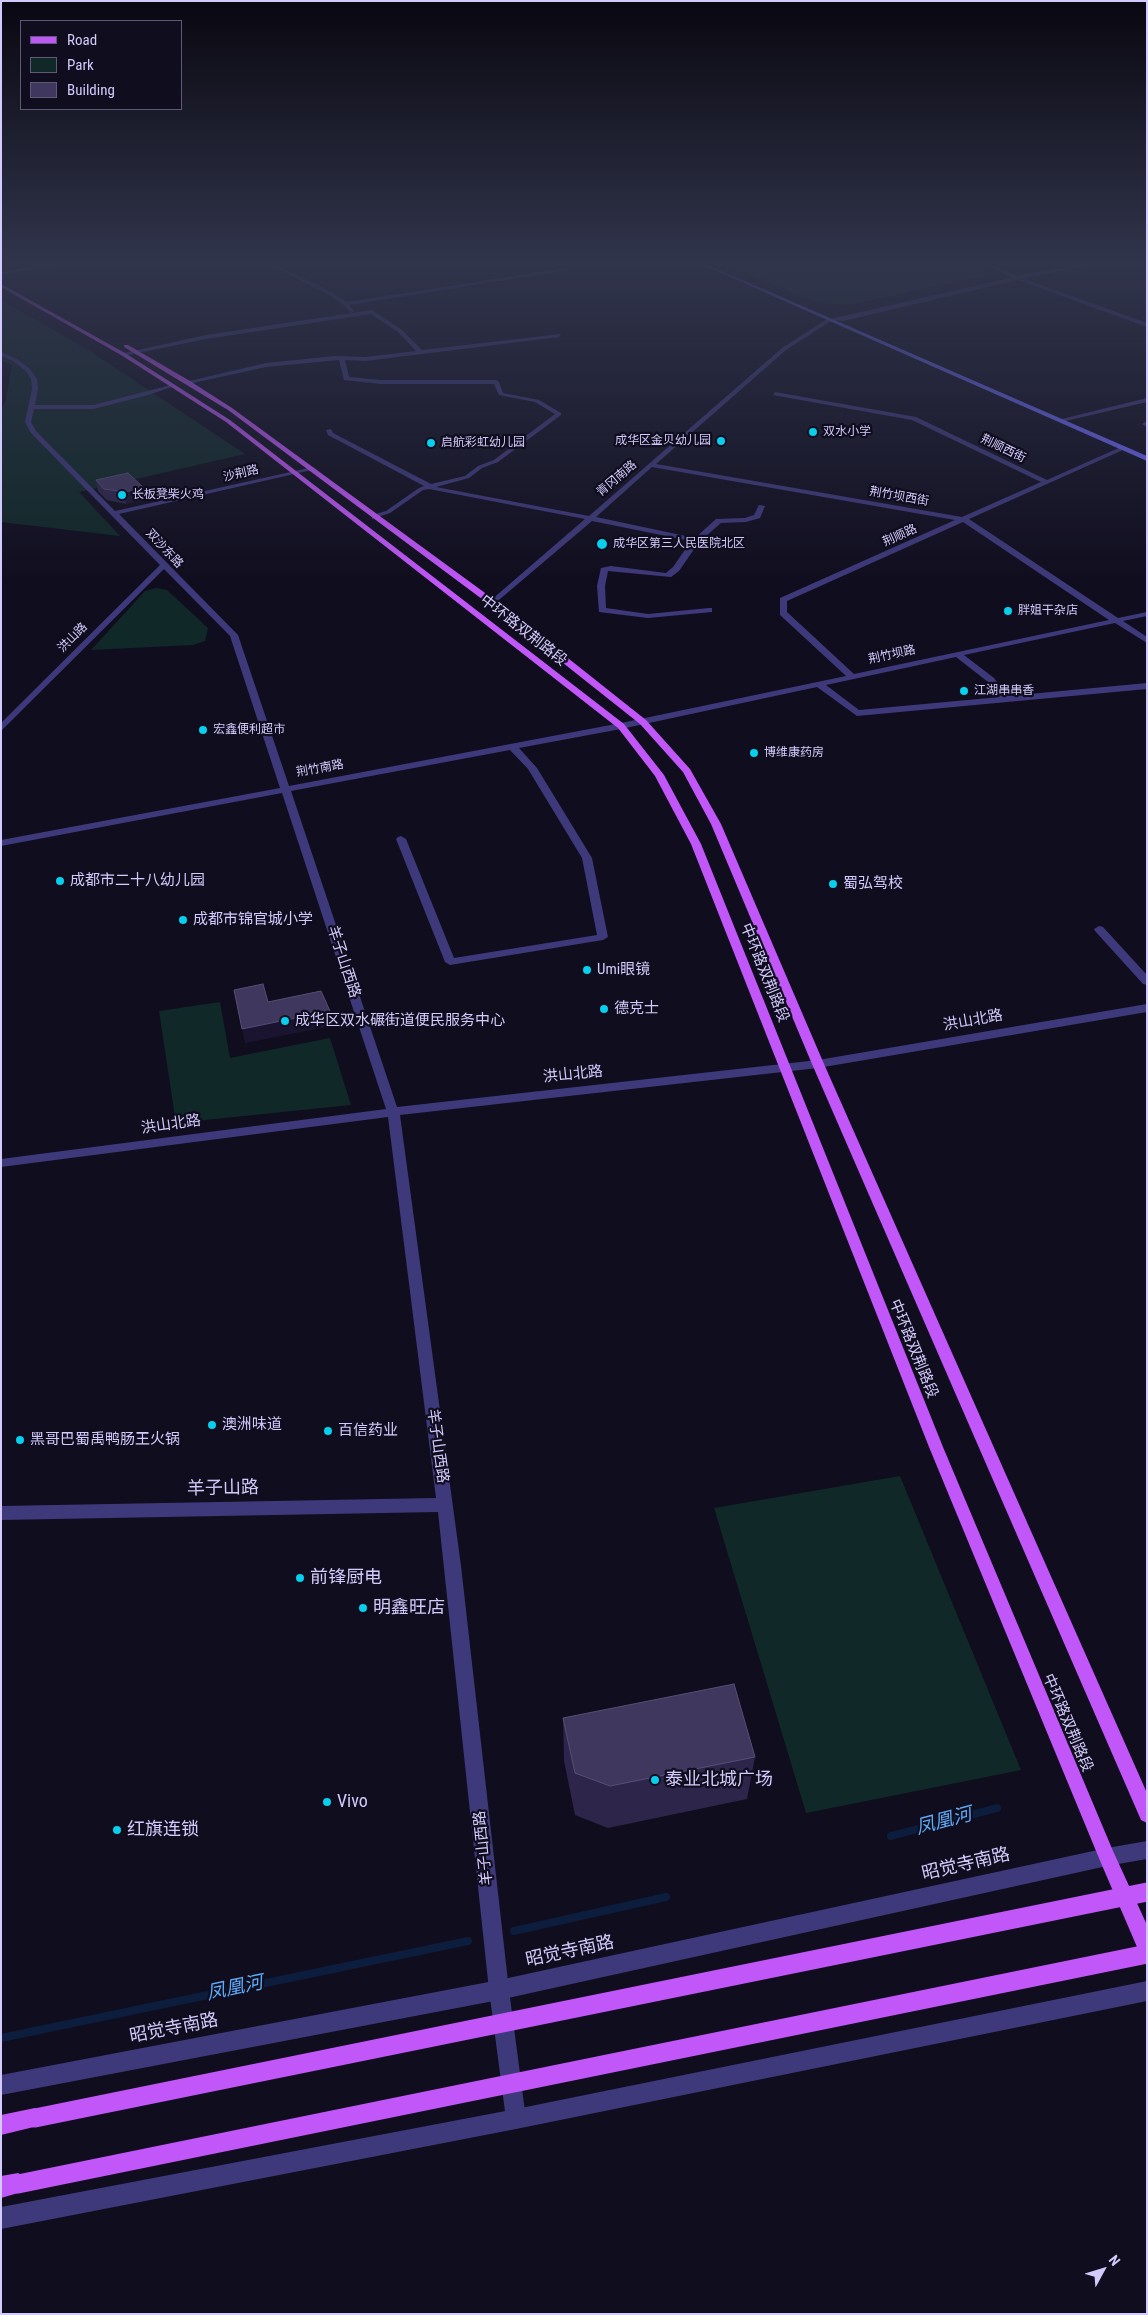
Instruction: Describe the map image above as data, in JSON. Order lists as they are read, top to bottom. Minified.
{"streets":{"main road":["中环路双荆路段"],"street":["荆顺西街","沙荆路","青冈南路","荆竹坝西街","荆顺路","双沙东路","洪山路","荆竹坝路","荆竹南路","羊子山西路","洪山北路","羊子山路","昭觉寺南路"]},"crossings":[["荆顺西街","荆顺路"],["沙荆路","双沙东路"],["沙荆路","中环路双荆路段"],["青冈南路","荆竹坝西街"],["青冈南路","中环路双荆路段"],["荆竹坝西街","荆顺路"],["荆竹坝西街","荆竹坝路"],["荆顺路","荆竹坝路"],["双沙东路","洪山路"],["双沙东路","荆竹南路"],["双沙东路","羊子山西路"],["中环路双荆路段","荆竹坝路"],["中环路双荆路段","荆竹南路"],["中环路双荆路段","洪山北路"],["中环路双荆路段","昭觉寺南路"],["荆竹坝路","荆竹南路"],["荆竹南路","羊子山西路"],["羊子山西路","洪山北路"],["羊子山西路","羊子山路"],["羊子山西路","昭觉寺南路"]],"water":["凤凰河"],"places":["双水小学","成华区金贝幼儿园","启航彩虹幼儿园","长板凳柴火鸡","成华区第三人民医院北区","胖姐干杂店","江湖串串香","宏鑫便利超市","博维康药房","成都市二十八幼儿园","蜀弘驾校","成都市锦官城小学","Umi眼镜","德克士","成华区双水碾街道便民服务中心","澳洲味道","百信药业","黑哥巴蜀禹鸭肠王火锅","前锋厨电","明鑫旺店","泰业北城广场","Vivo","红旗连锁"],"legend":["Road","Park","Building"],"north":"top right"}
